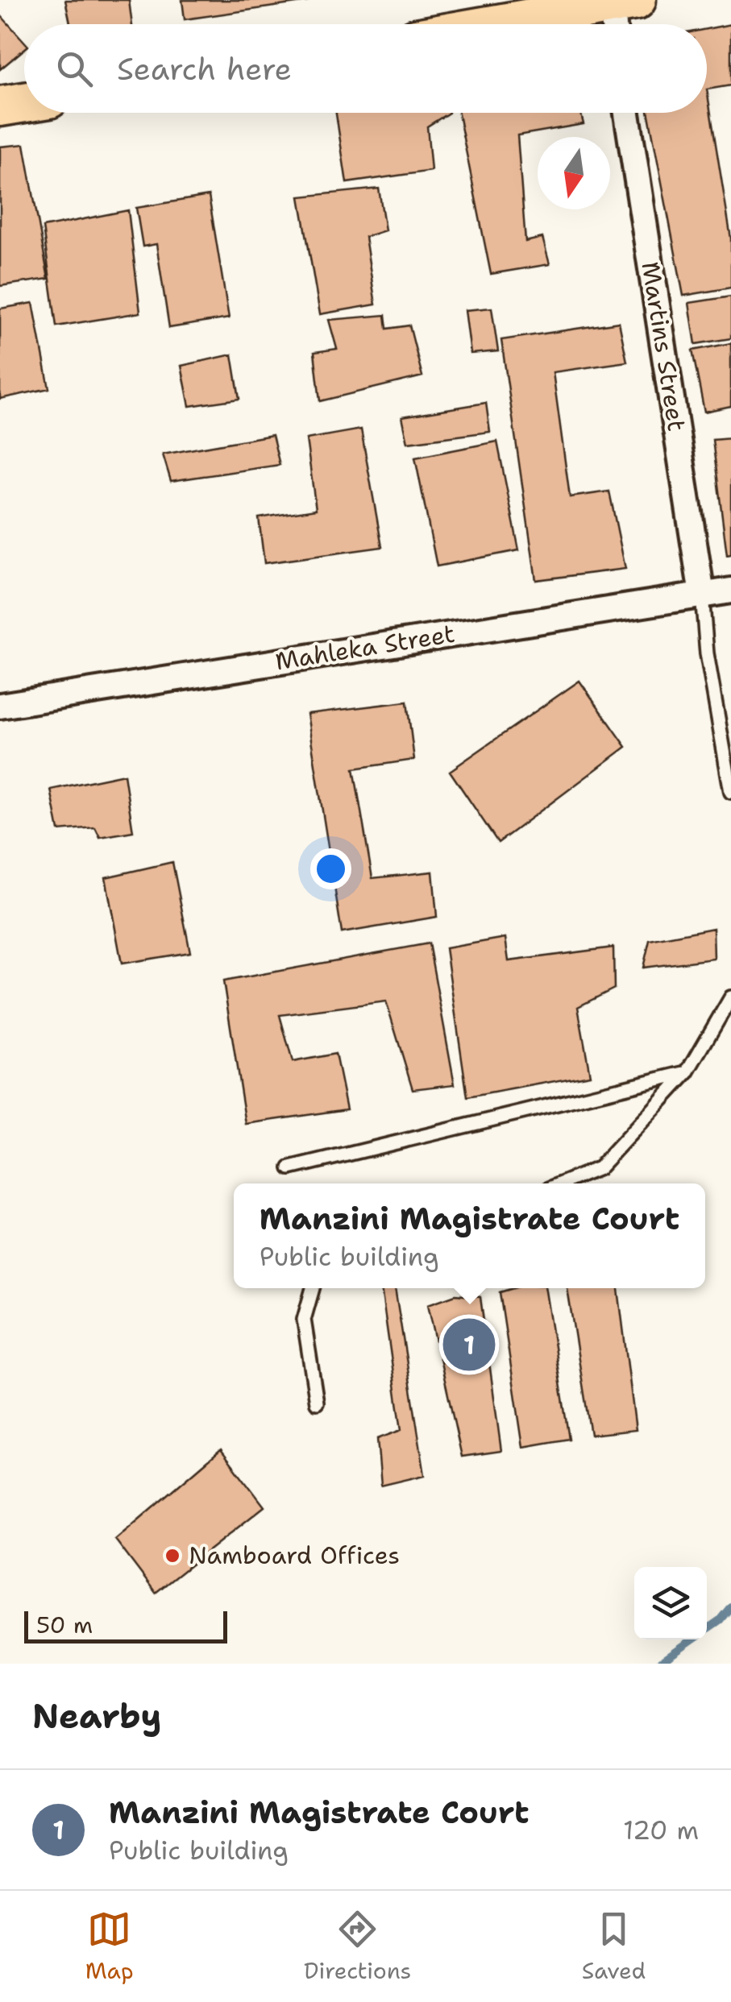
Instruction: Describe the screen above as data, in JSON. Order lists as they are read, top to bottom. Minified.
{"streets":{"street":["Martins Street","Mahleka Street"]},"crossings":[["Martins Street","Mahleka Street"]],"places":["Namboard Offices"],"scale_bar":"50 m","north":"bottom","page":{"search":"Search here","popup":["Manzini Magistrate Court","Public building"],"pins":"1","scale":"50 m","heading":"Nearby","list":[{"mark":"1","name":"Manzini Magistrate Court","note":"Public building","value":"120 m"}],"nav":["Map","Directions","Saved"]}}
